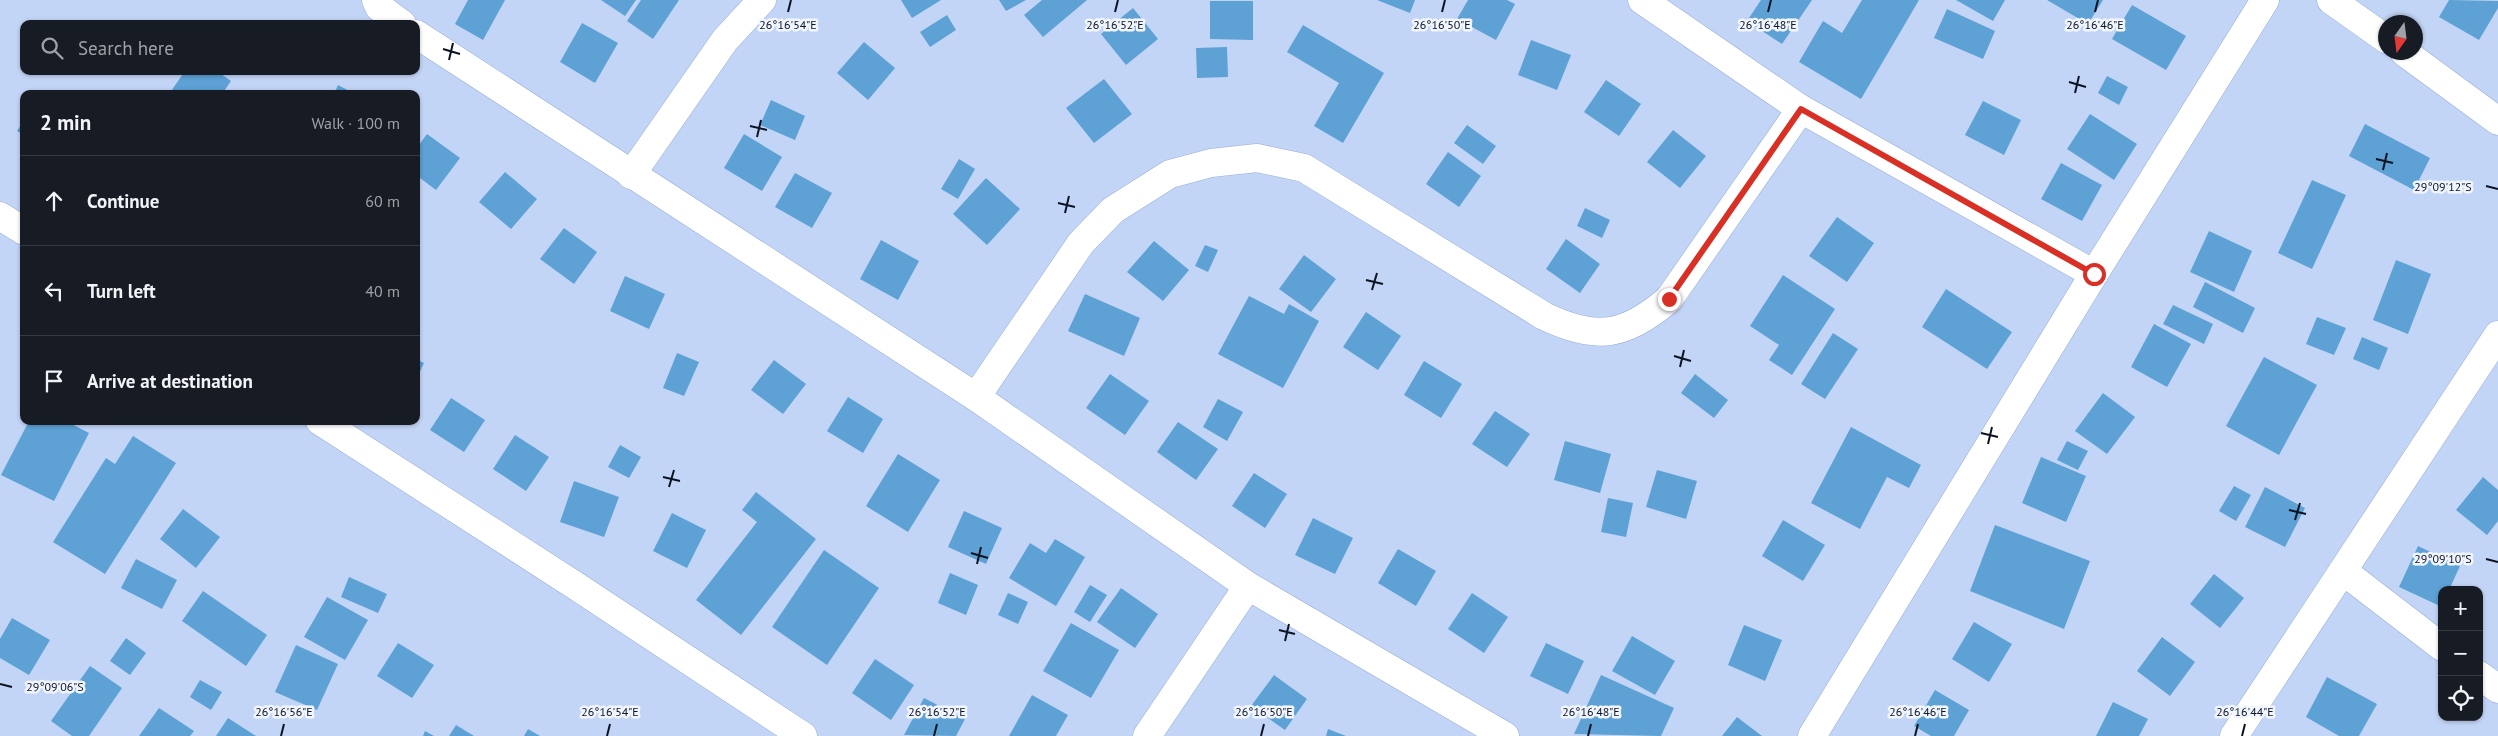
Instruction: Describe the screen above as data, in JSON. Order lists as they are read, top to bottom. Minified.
{"north":"bottom","page":{"search":"Search here","heading":["2 min","Walk · 100 m"],"list":[["Continue","60 m"],["Turn left","40 m"],"Arrive at destination"],"map_buttons":["+","−"]},"coordinates":["26°16'54\"E","26°16'52\"E","26°16'50\"E","26°16'48\"E","26°16'46\"E","29°09'12\"S","29°09'10\"S","29°09'06\"S","26°16'56\"E","26°16'44\"E"]}
